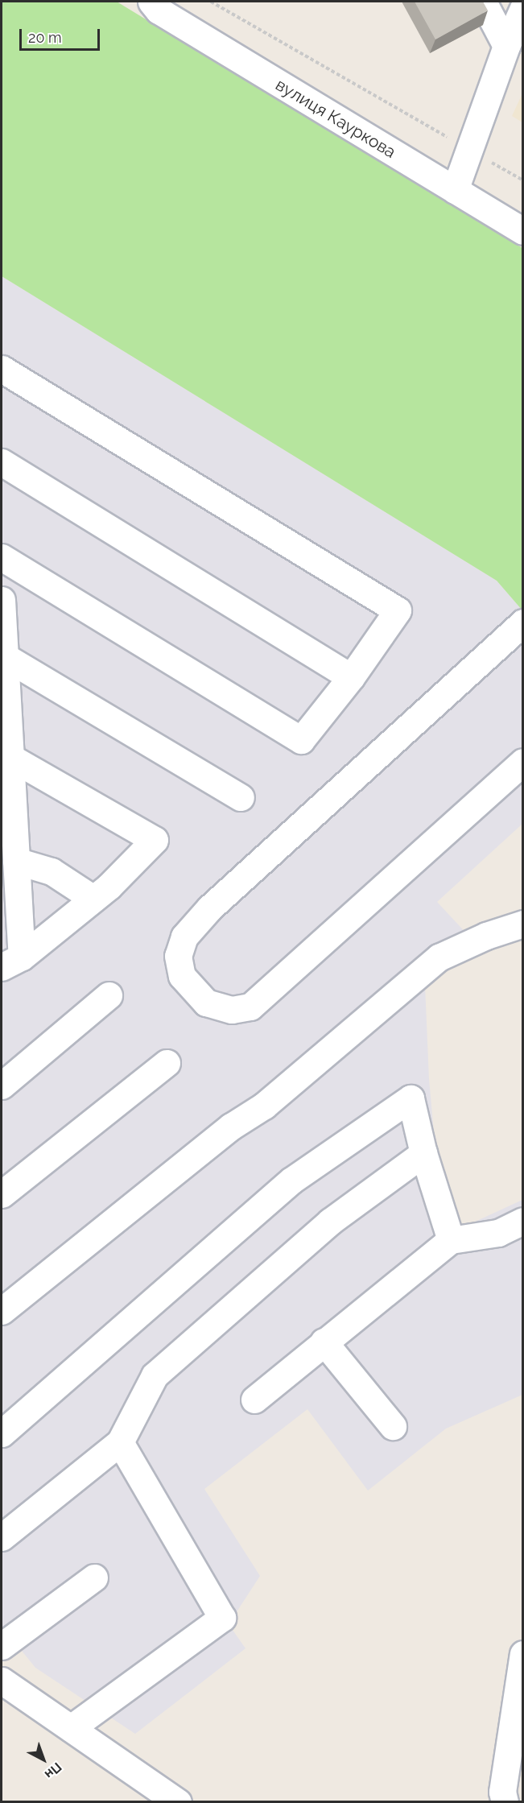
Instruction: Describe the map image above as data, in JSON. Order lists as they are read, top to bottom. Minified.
{"streets":{"street":["вулиця Кауркова"]},"scale_bar":"20 m","north":"bottom right"}
